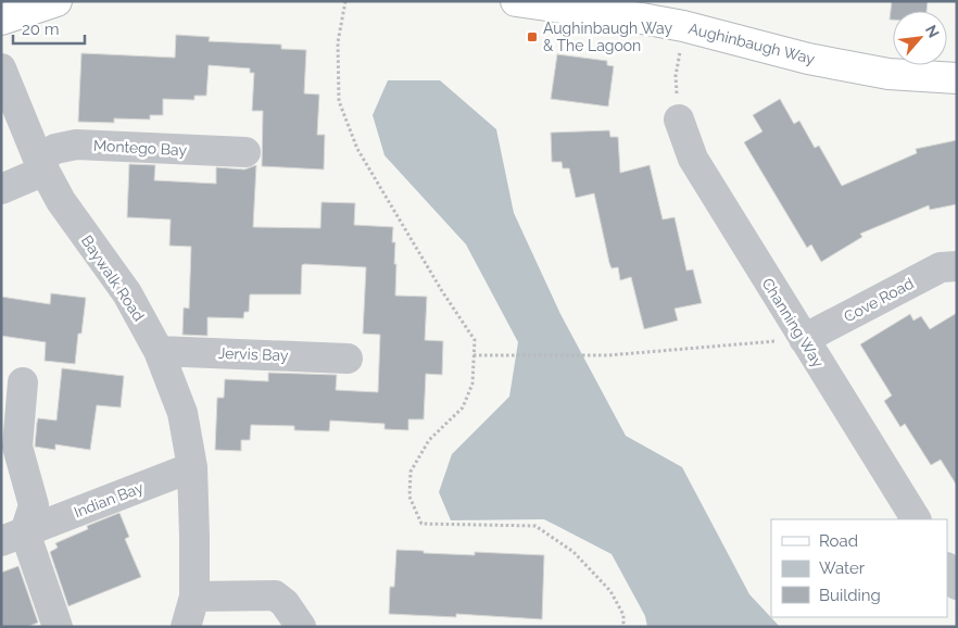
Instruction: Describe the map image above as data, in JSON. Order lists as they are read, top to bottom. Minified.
{"streets":{"main road":["Aughinbaugh Way"],"street":["Montego Bay","Baywalk Road","Cove Road","Channing Way","Jervis Bay","Indian Bay"]},"crossings":[["Montego Bay","Baywalk Road"],["Baywalk Road","Jervis Bay"],["Baywalk Road","Indian Bay"],["Cove Road","Channing Way"]],"places":{"transit":["Aughinbaugh Way & The Lagoon"]},"legend":["Road","Water","Building"],"scale_bar":"20 m","north":"top right"}
